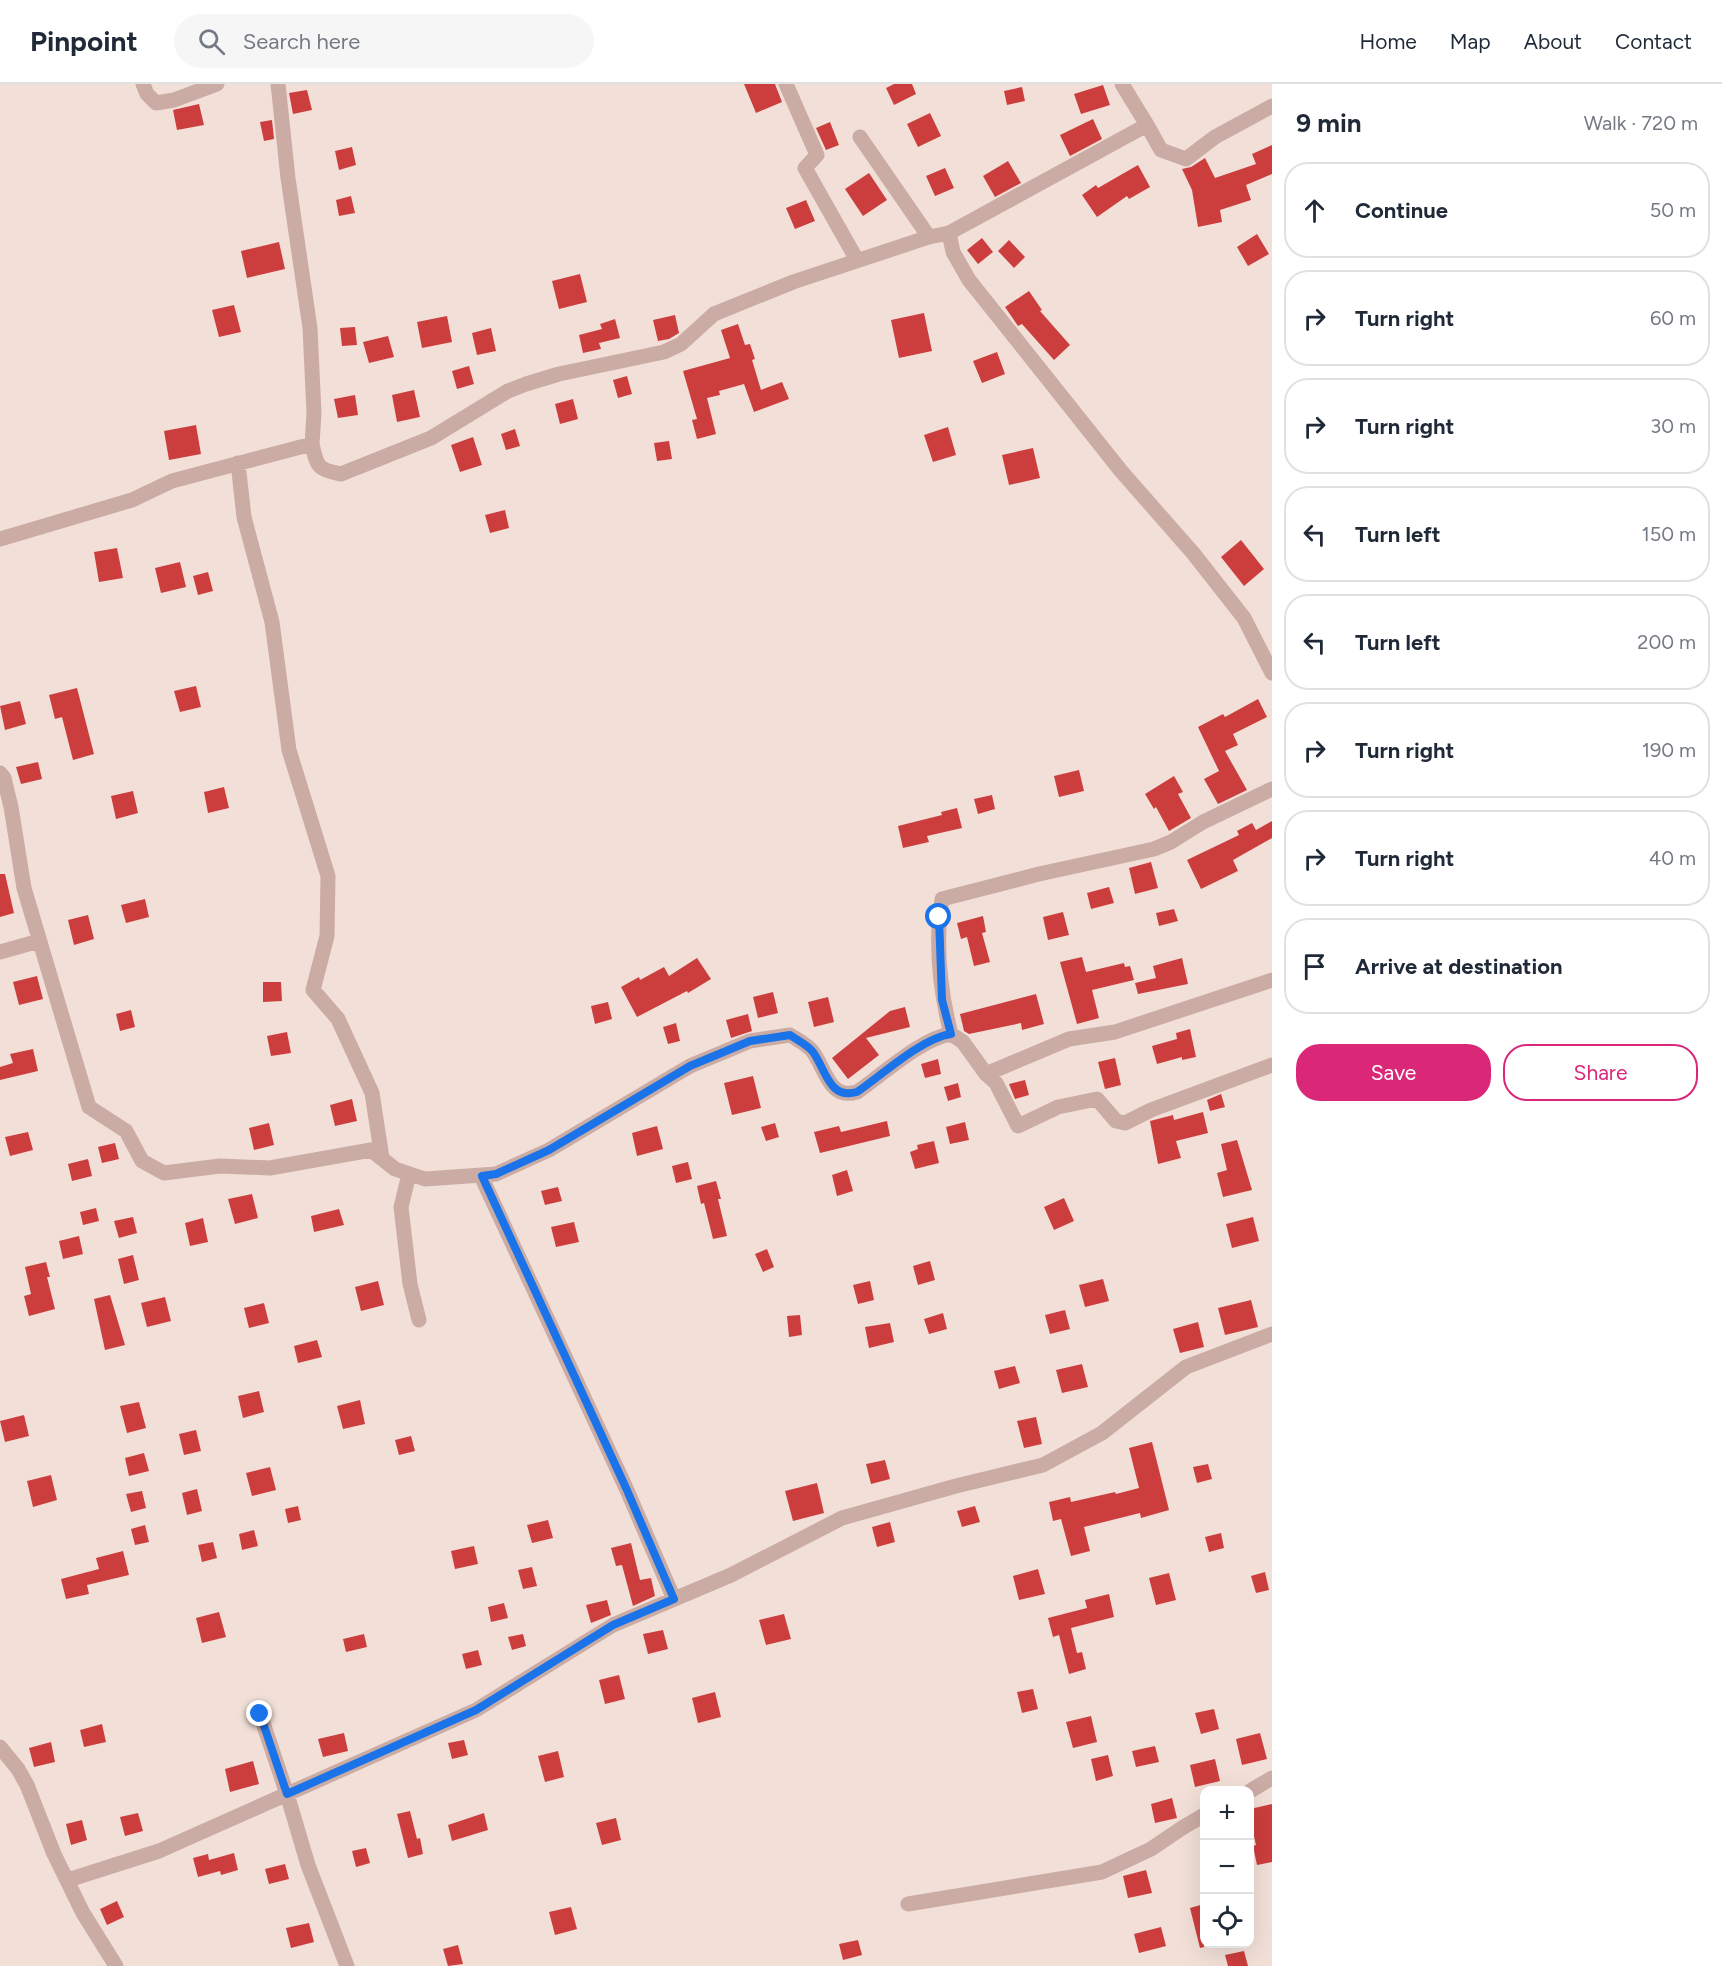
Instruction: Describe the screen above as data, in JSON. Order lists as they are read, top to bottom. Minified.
{"page":{"header":"Pinpoint","search":"Search here","nav":["Home","Map","About","Contact"],"heading":["9 min","Walk · 720 m"],"list":[["Continue","50 m"],["Turn right","60 m"],["Turn right","30 m"],["Turn left","150 m"],["Turn left","200 m"],["Turn right","190 m"],["Turn right","40 m"],"Arrive at destination"],"buttons":["Save","Share"],"map_buttons":["+","−"]}}
